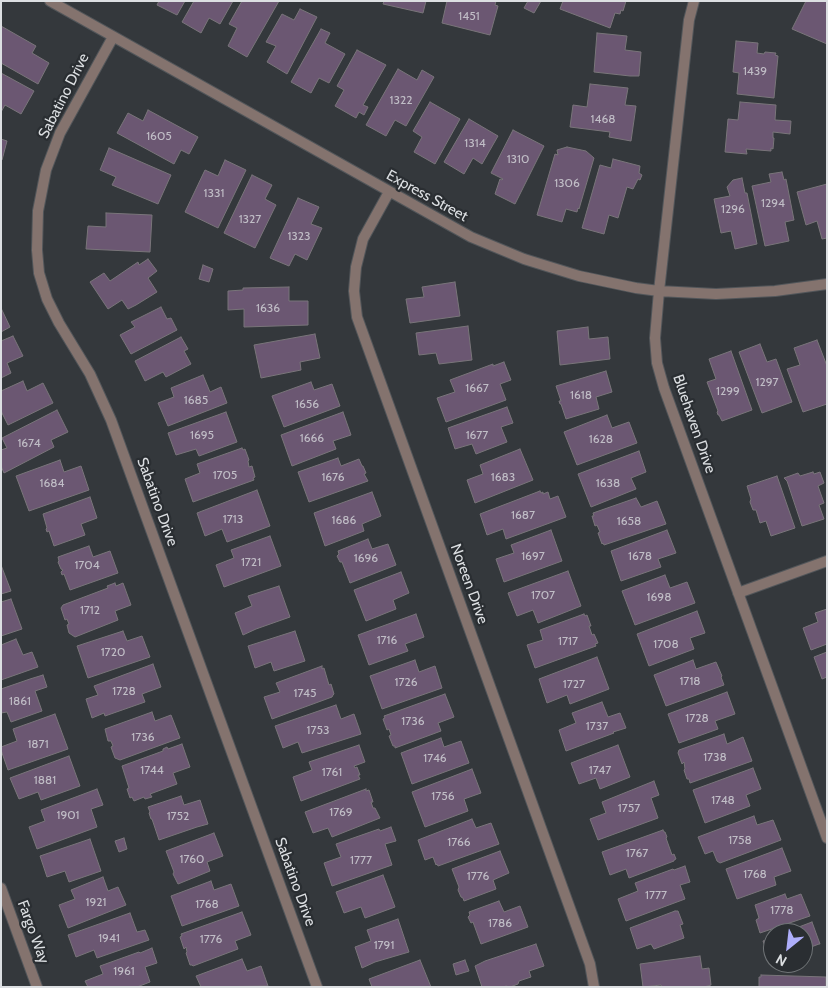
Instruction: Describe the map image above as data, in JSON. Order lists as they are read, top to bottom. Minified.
{"streets":{"street":["Sabatino Drive","Express Street","Bluehaven Drive","Noreen Drive","Fargo Way"]},"crossings":[["Sabatino Drive","Express Street"],["Express Street","Bluehaven Drive"],["Express Street","Noreen Drive"]],"house_numbers":["1451","1439","1322","1468","1605","1314","1310","1306","1331","1294","1296","1327","1323","1636","1297","1667","1299","1618","1685","1656","1695","1677","1666","1628","1674","1705","1676","1683","1684","1638","1687","1713","1686","1658","1697","1678","1696","1721","1704","1707","1698","1712","1716","1717","1708","1720","1718","1726","1727","1728","1745","1861","1728","1736","1737","1753","1736","1871","1738","1746","1744","1747","1761","1881","1756","1748","1757","1769","1901","1752","1758","1766","1767","1760","1777","1768","1776","1777","1921","1768","1778","1786","1941","1776","1791","1961"],"north":"bottom left"}
